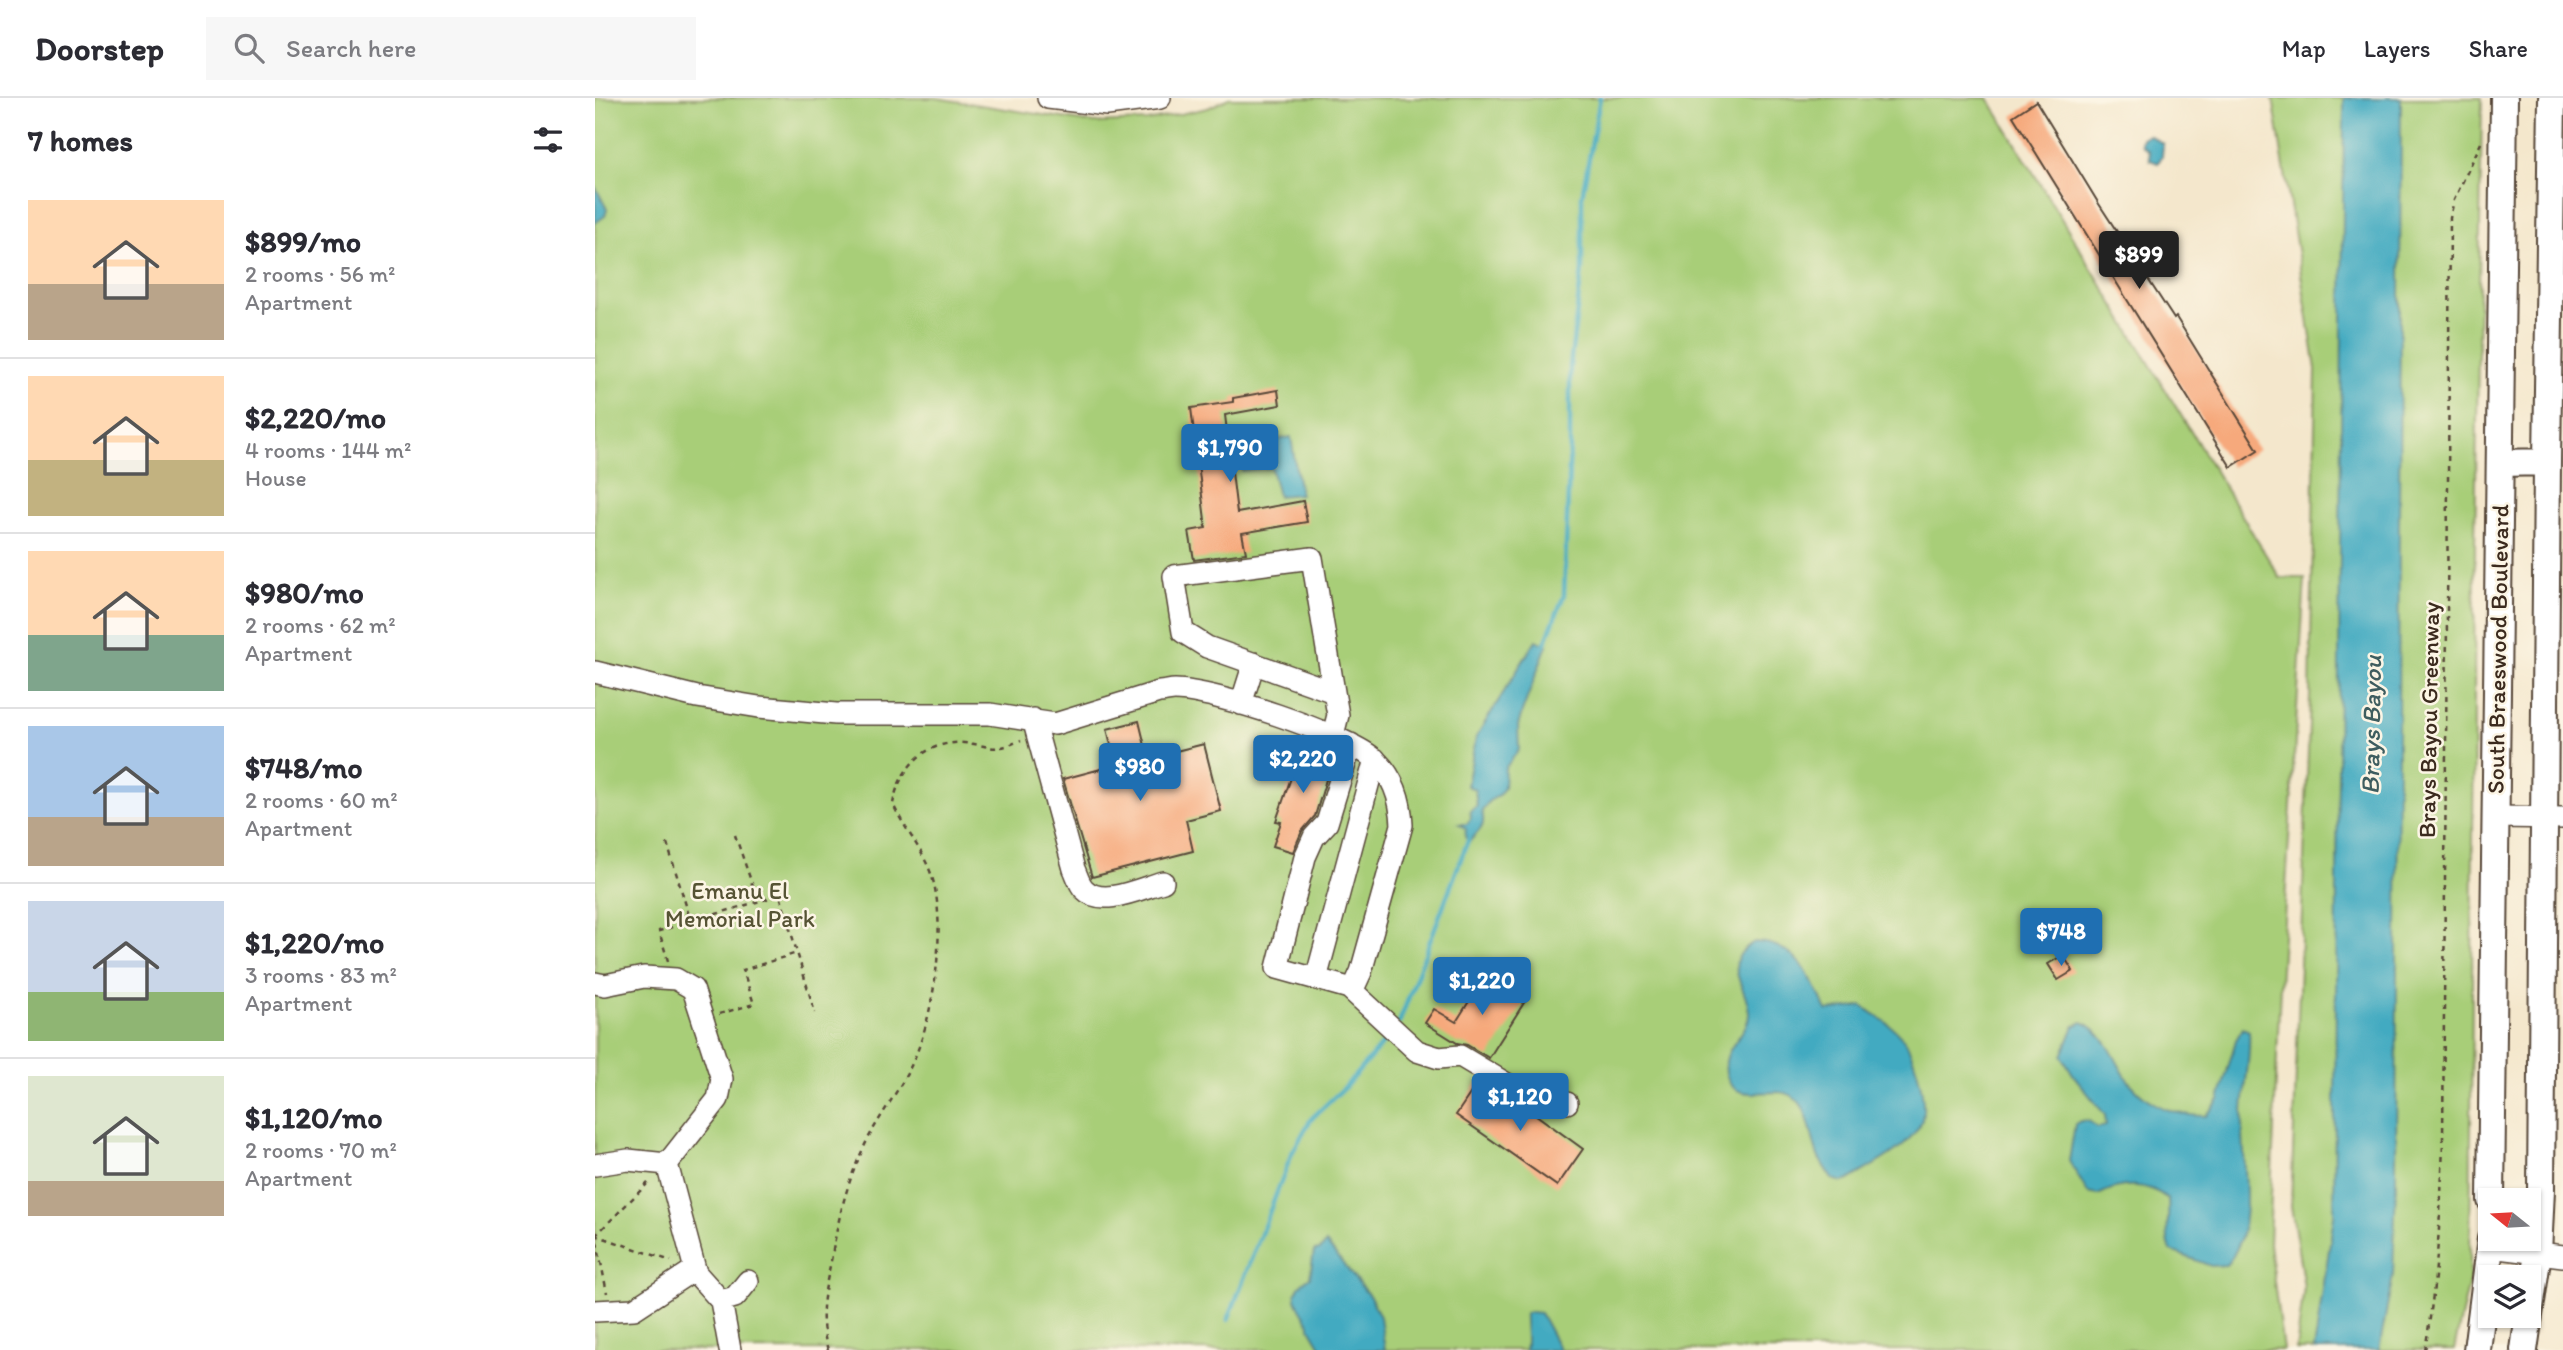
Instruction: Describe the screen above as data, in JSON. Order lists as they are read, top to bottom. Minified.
{"streets":{"main road":["South Braeswood Boulevard"],"path":["Brays Bayou Greenway"]},"water":["Brays Bayou"],"parks":["Emanu El Memorial Park"],"north":"left","page":{"header":"Doorstep","search":"Search here","nav":["Map","Layers","Share"],"heading":"7 homes","list":[{"name":"$899/mo","note":"2 rooms · 56 m² · Apartment"},{"name":"$2,220/mo","note":"4 rooms · 144 m² · House"},{"name":"$980/mo","note":"2 rooms · 62 m² · Apartment"},{"name":"$748/mo","note":"2 rooms · 60 m² · Apartment"},{"name":"$1,220/mo","note":"3 rooms · 83 m² · Apartment"},{"name":"$1,120/mo","note":"2 rooms · 70 m² · Apartment"}],"price":["$899","$1,790","$2,220","$980","$748","$1,220","$1,120"]}}
